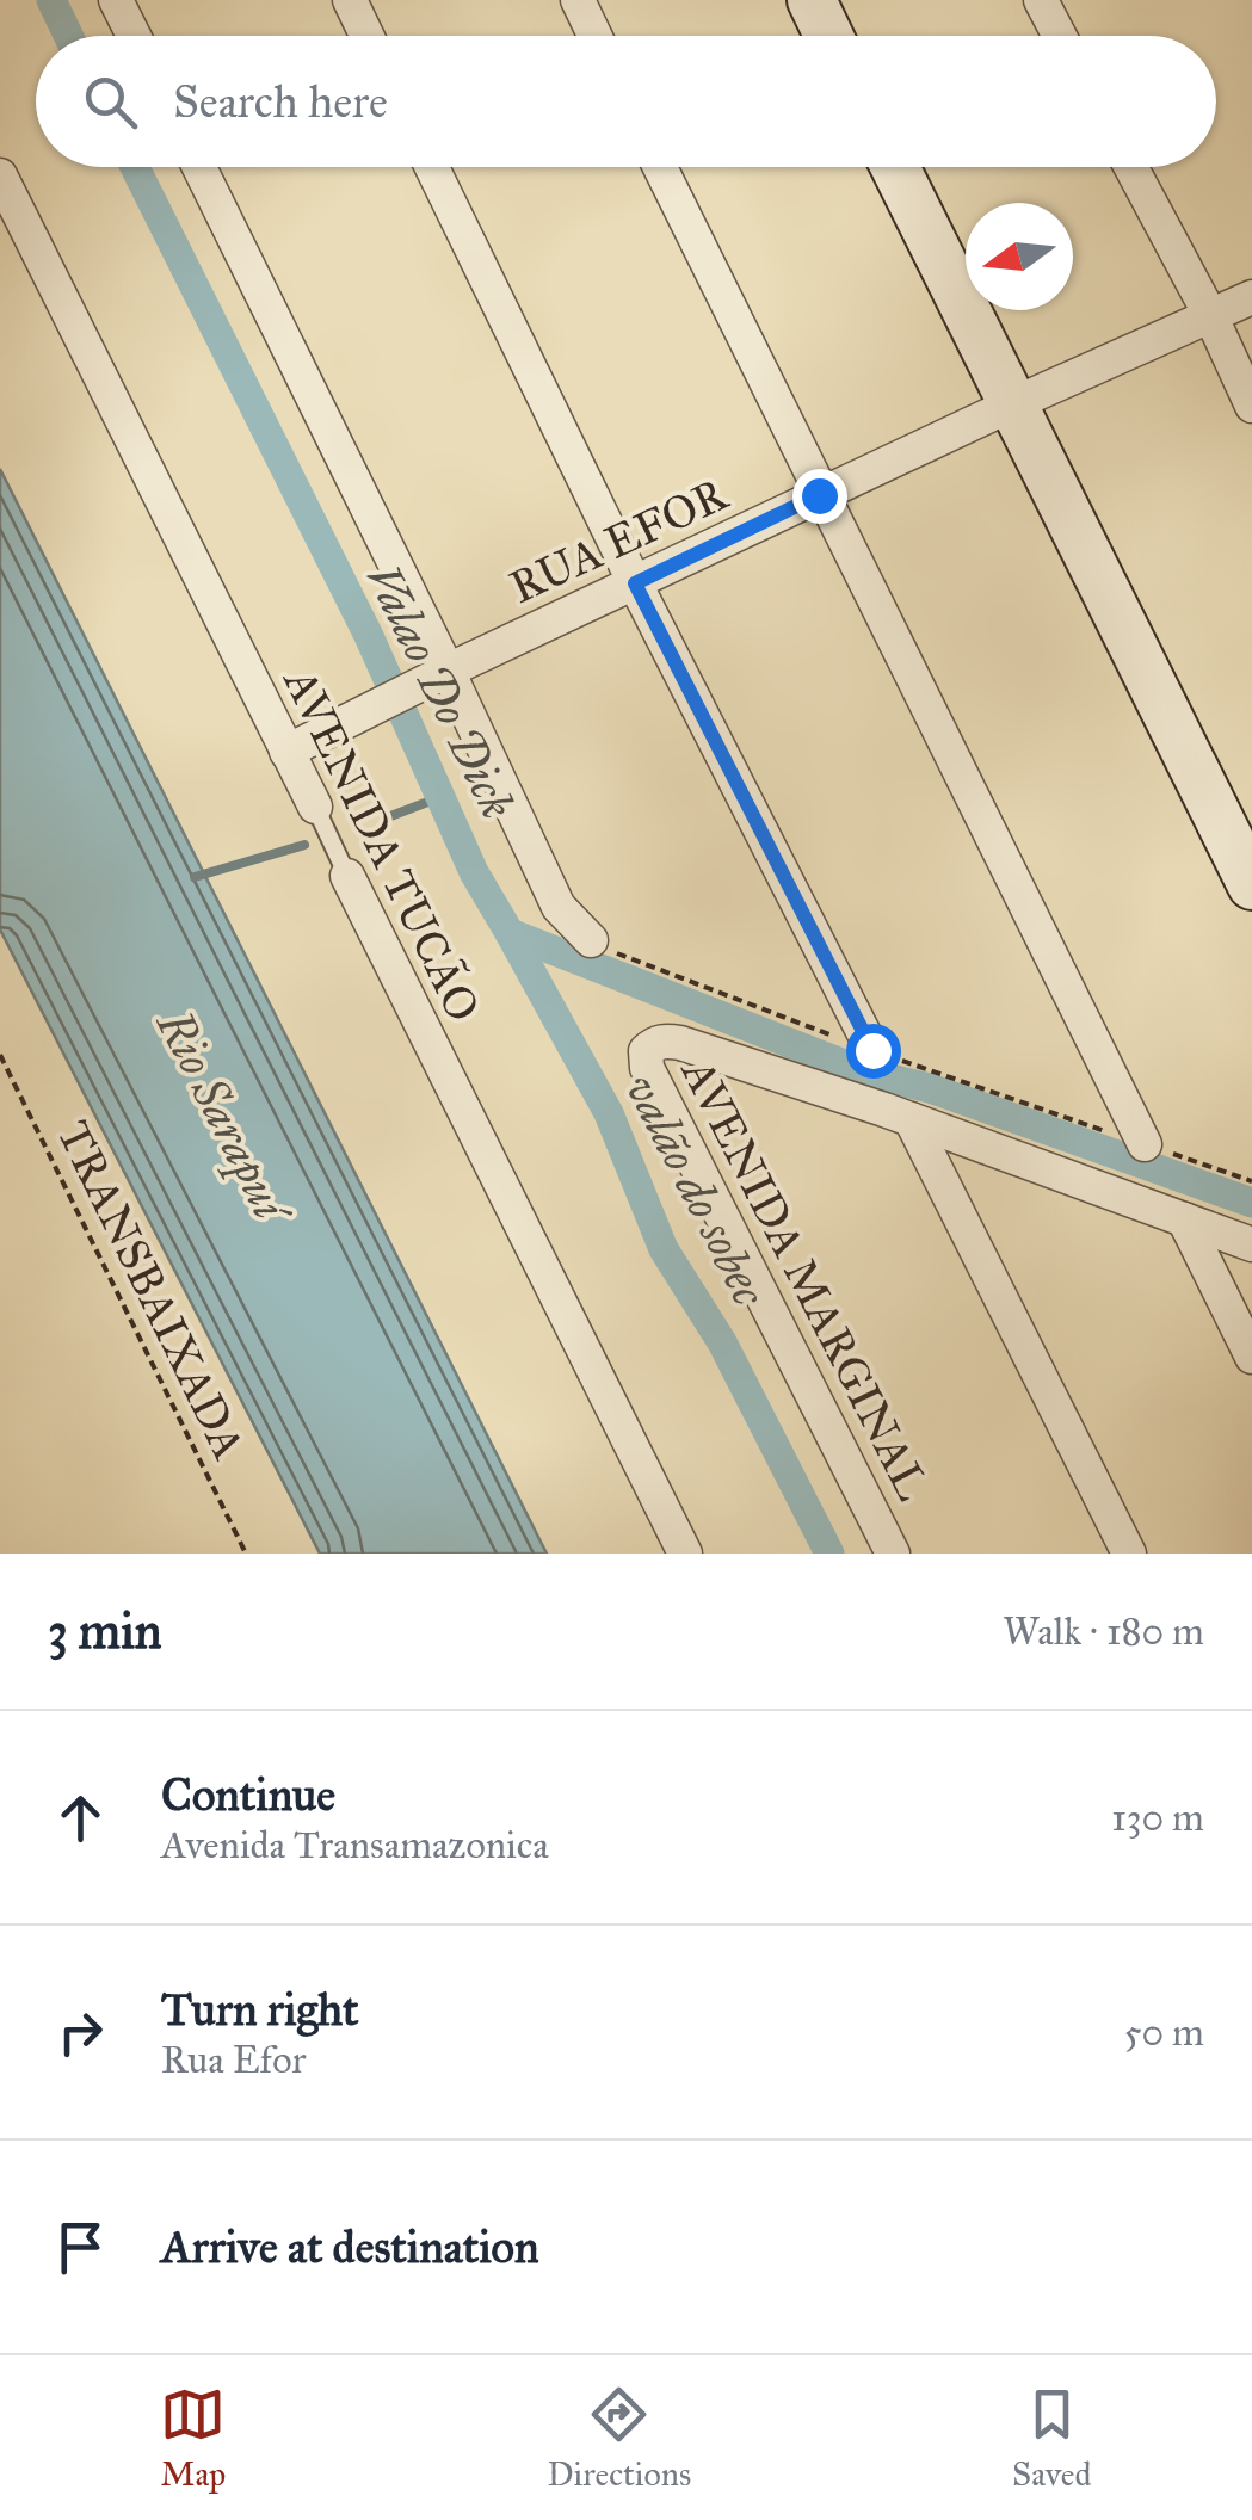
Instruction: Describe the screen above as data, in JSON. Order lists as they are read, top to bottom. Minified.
{"streets":{"street":["RUA EFOR","AVENIDA TUCÃO","AVENIDA MARGINAL"],"path":["TRANSBAIXADA"]},"crossings":[["RUA EFOR","AVENIDA TUCÃO"]],"water":["Valao Do Dick","Rio Sarapuí","valão do sobec"],"north":"left","page":{"search":"Search here","heading":["3 min","Walk · 180 m"],"list":[["Continue","Avenida Transamazonica","130 m"],["Turn right","Rua Efor","50 m"],"Arrive at destination"],"nav":["Map","Directions","Saved"]}}
